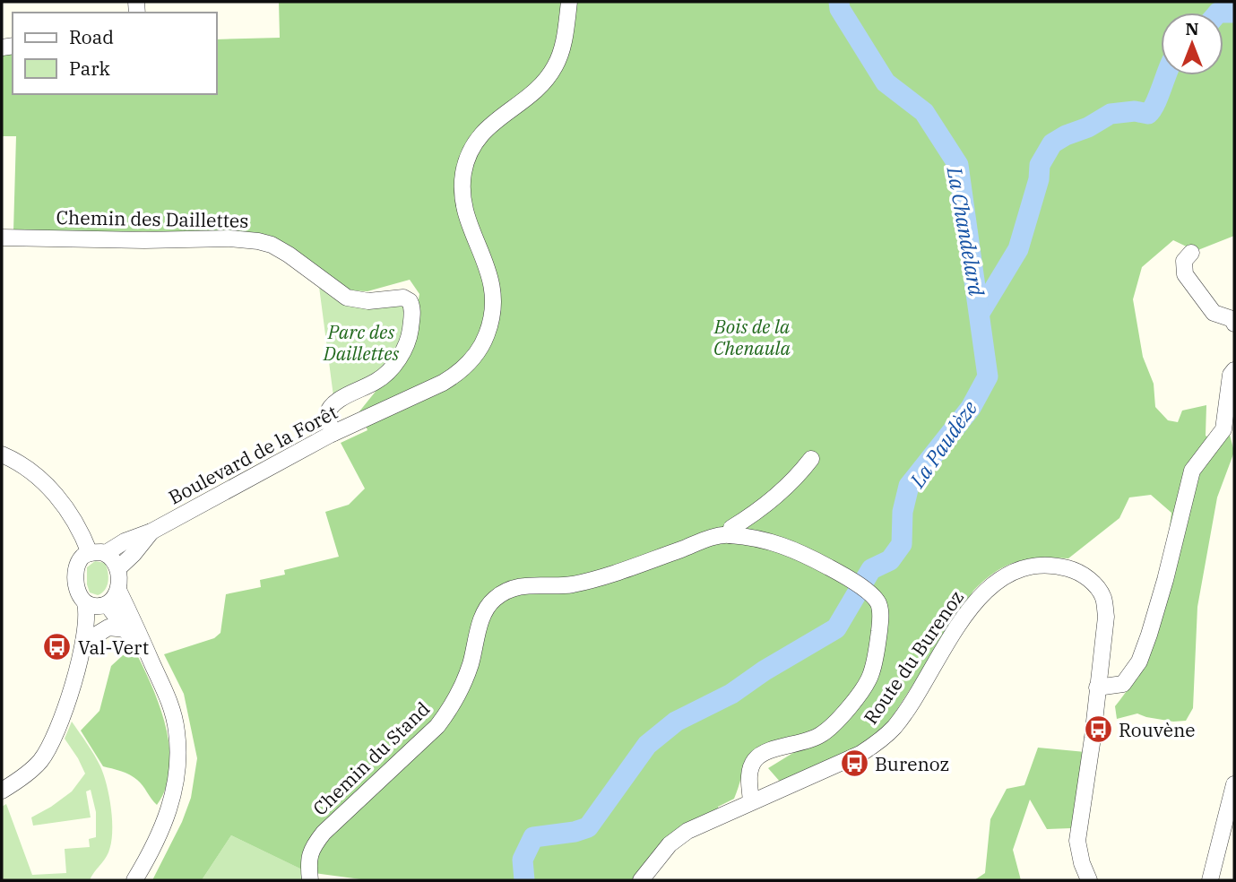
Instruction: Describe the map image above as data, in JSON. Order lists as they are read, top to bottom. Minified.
{"streets":{"street":["Chemin des Daillettes","Boulevard de la Forêt","Route du Burenoz","Chemin du Stand"]},"crossings":[["Chemin des Daillettes","Boulevard de la Forêt"],["Route du Burenoz","Chemin du Stand"]],"water":["La Chandelard","La Paudèze"],"parks":["Bois de la Chenaula","Parc des Daillettes"],"places":{"bus stop":["Val-Vert","Rouvène","Burenoz"]},"legend":["Road","Park"],"north":"top"}
